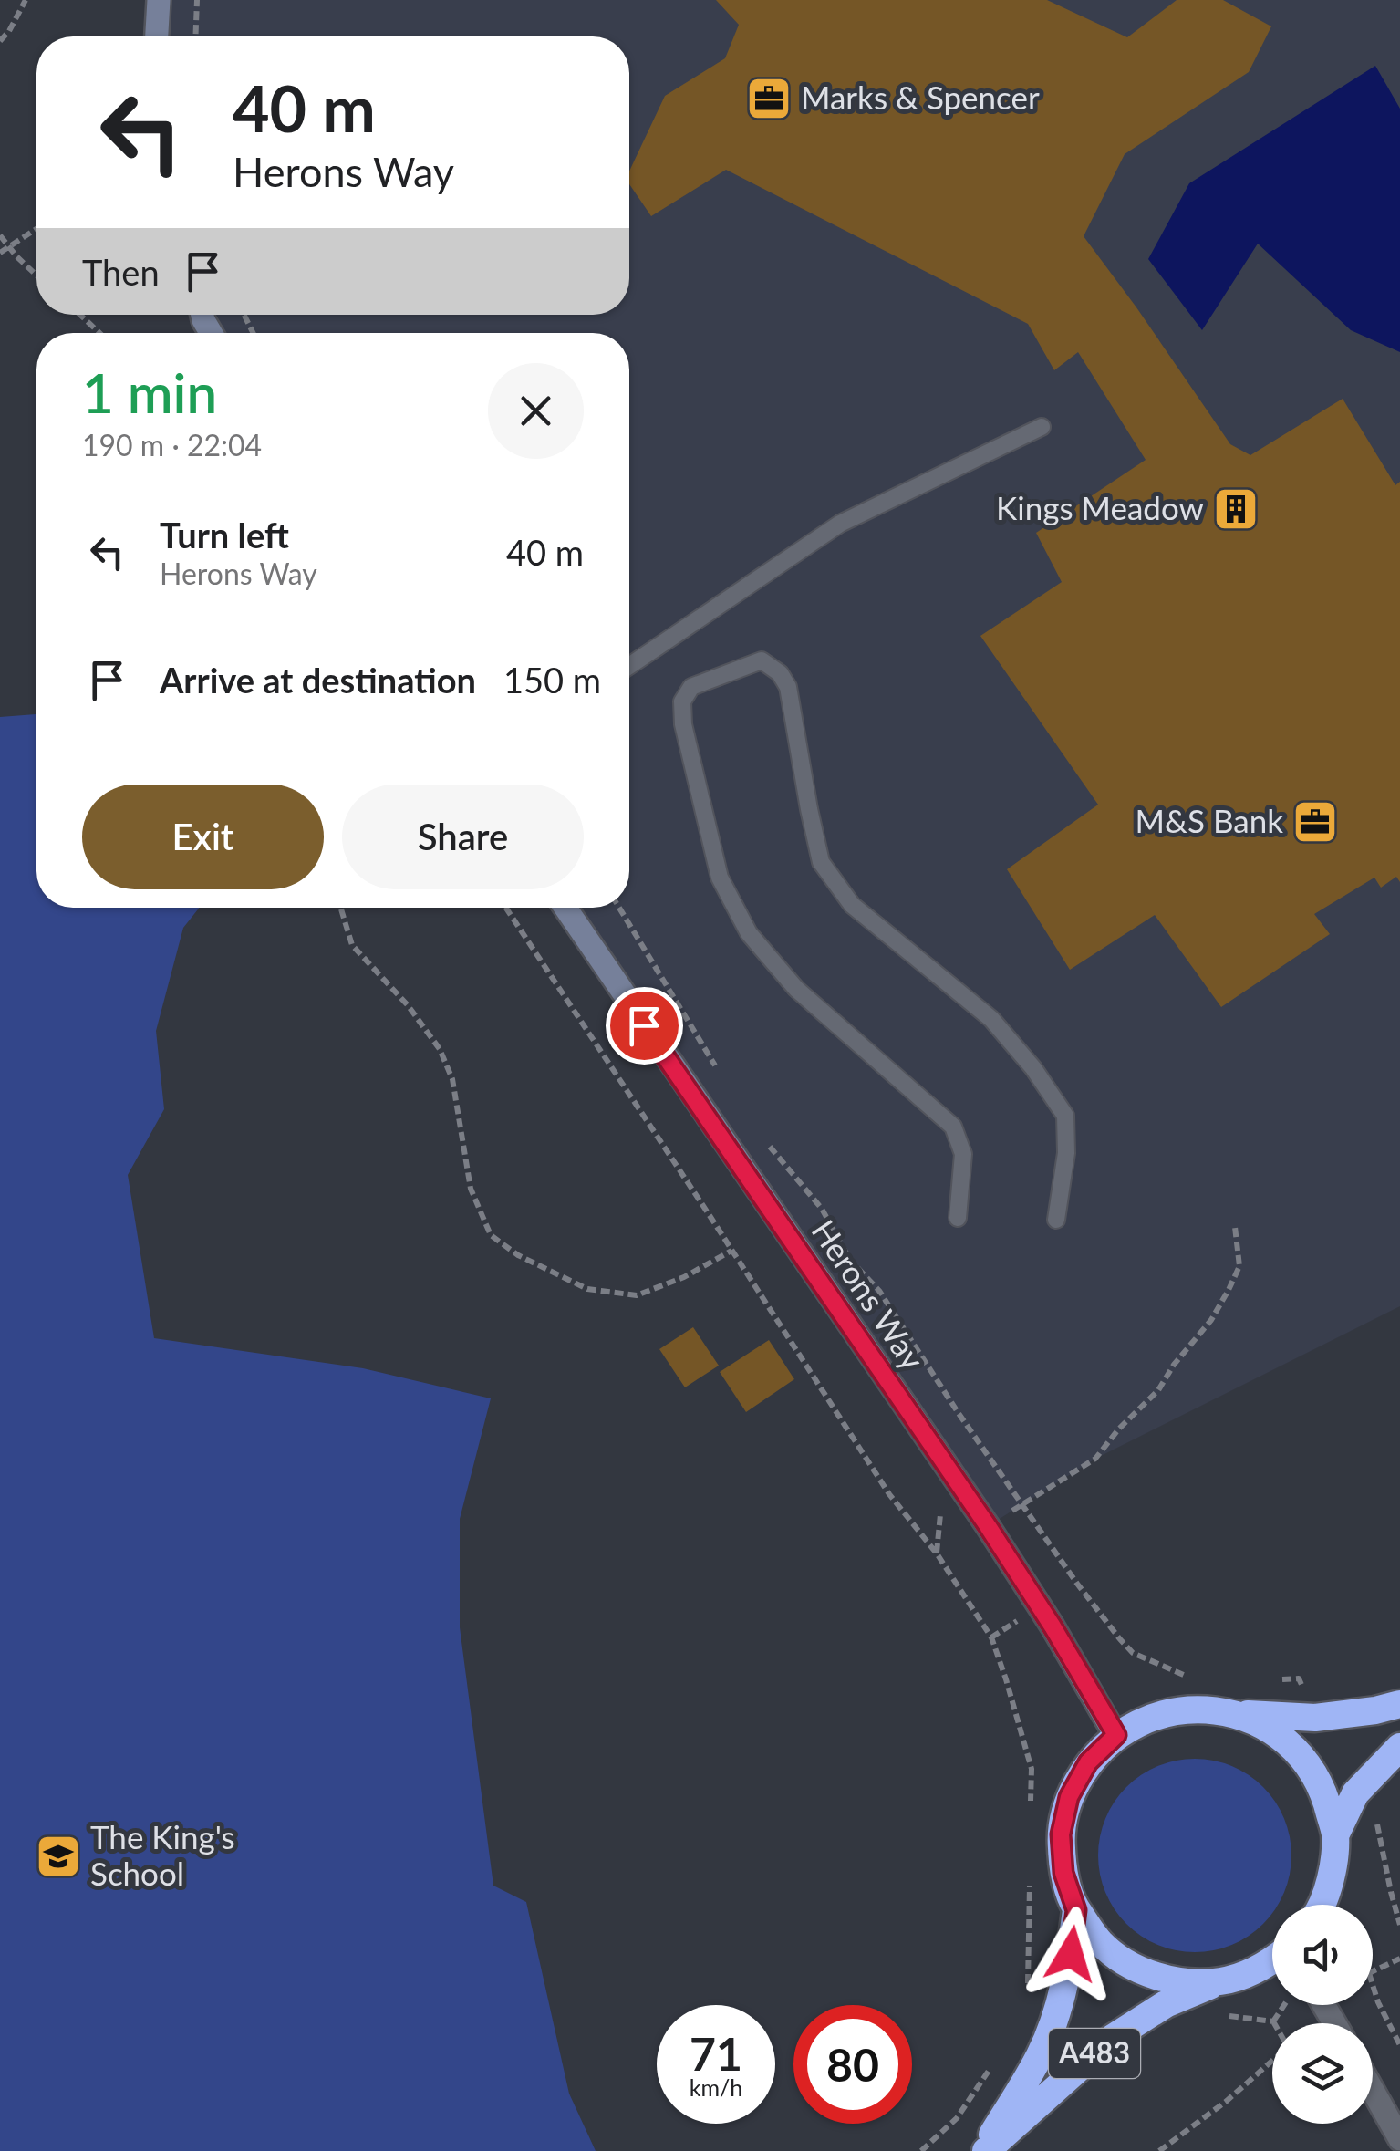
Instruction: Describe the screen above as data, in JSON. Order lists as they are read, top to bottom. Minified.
{"streets":{"highway":["A483"],"street":["Herons Way"]},"crossings":[["Herons Way","A483"]],"places":{"office":["Marks & Spencer","M&S Bank"],"building":["Kings Meadow"],"school or university":["The King's School"]},"page":{"turn":["40 m","Herons Way"],"then":"Then","heading":["1 min","190 m · 22:04"],"list":[{"name":"Turn left","note":"Herons Way","value":"40 m"},{"name":"Arrive at destination","value":"150 m"}],"buttons":["Exit","Share"],"speed":"71 km/h","limit":"80"}}
